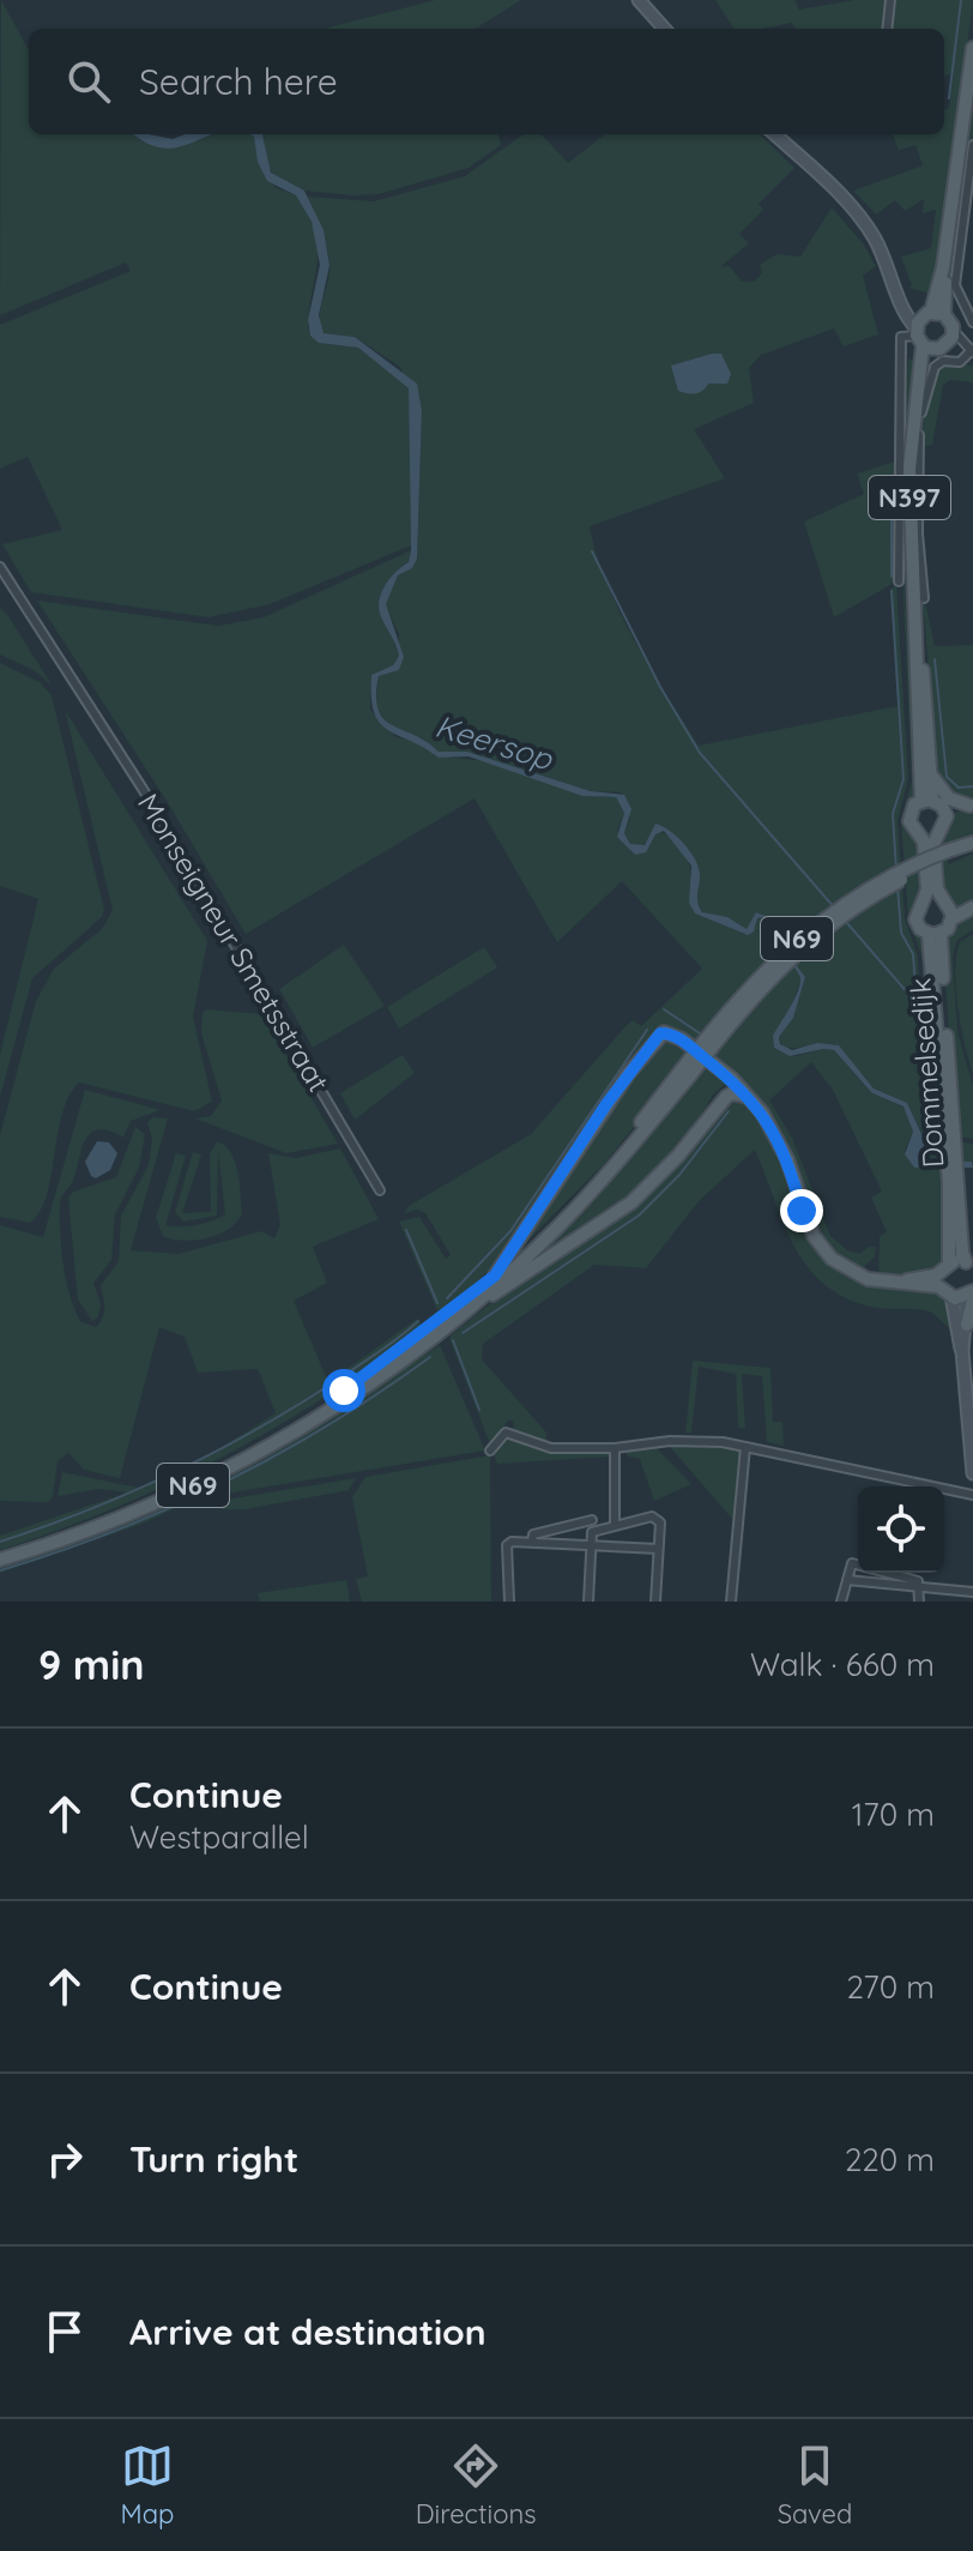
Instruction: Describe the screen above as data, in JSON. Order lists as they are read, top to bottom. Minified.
{"streets":{"main road":["N397","N69","Dommelsedijk"],"street":["Monseigneur Smetsstraat"]},"crossings":[["N397","N69"],["N397","Dommelsedijk"]],"water":["Keersop"],"page":{"search":"Search here","heading":["9 min","Walk · 660 m"],"list":[["Continue","Westparallel","170 m"],["Continue","270 m"],["Turn right","220 m"],"Arrive at destination"],"nav":["Map","Directions","Saved"]}}
